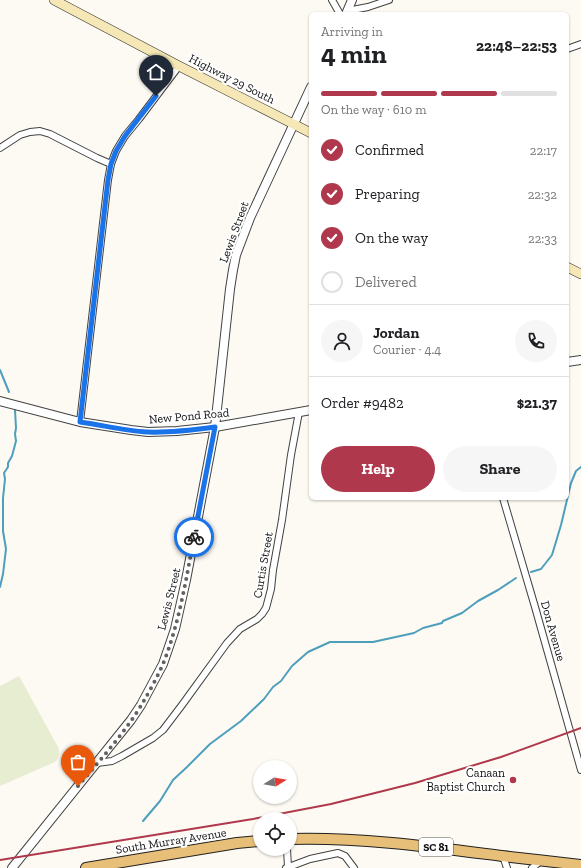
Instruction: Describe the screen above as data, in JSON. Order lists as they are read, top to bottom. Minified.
{"streets":{"main road":["Highway 29 South","South Murray Avenue","SC 81"],"street":["Lewis Street","New Pond Road","Curtis Street","Don Avenue"]},"crossings":[["Highway 29 South","Lewis Street"],["Lewis Street","New Pond Road"],["Lewis Street","Curtis Street"],["New Pond Road","Curtis Street"]],"places":["Canaan Baptist Church"],"north":"right","page":{"heading":["4 min","Arriving in","22:48–22:53"],"panel":["Jordan","Courier · 4.4","Order #9482","$21.37"],"bar":"On the way · 610 m","list":[["Confirmed","22:17"],["Preparing","22:32"],["On the way","22:33"],"Delivered"],"buttons":["Help","Share"]}}
